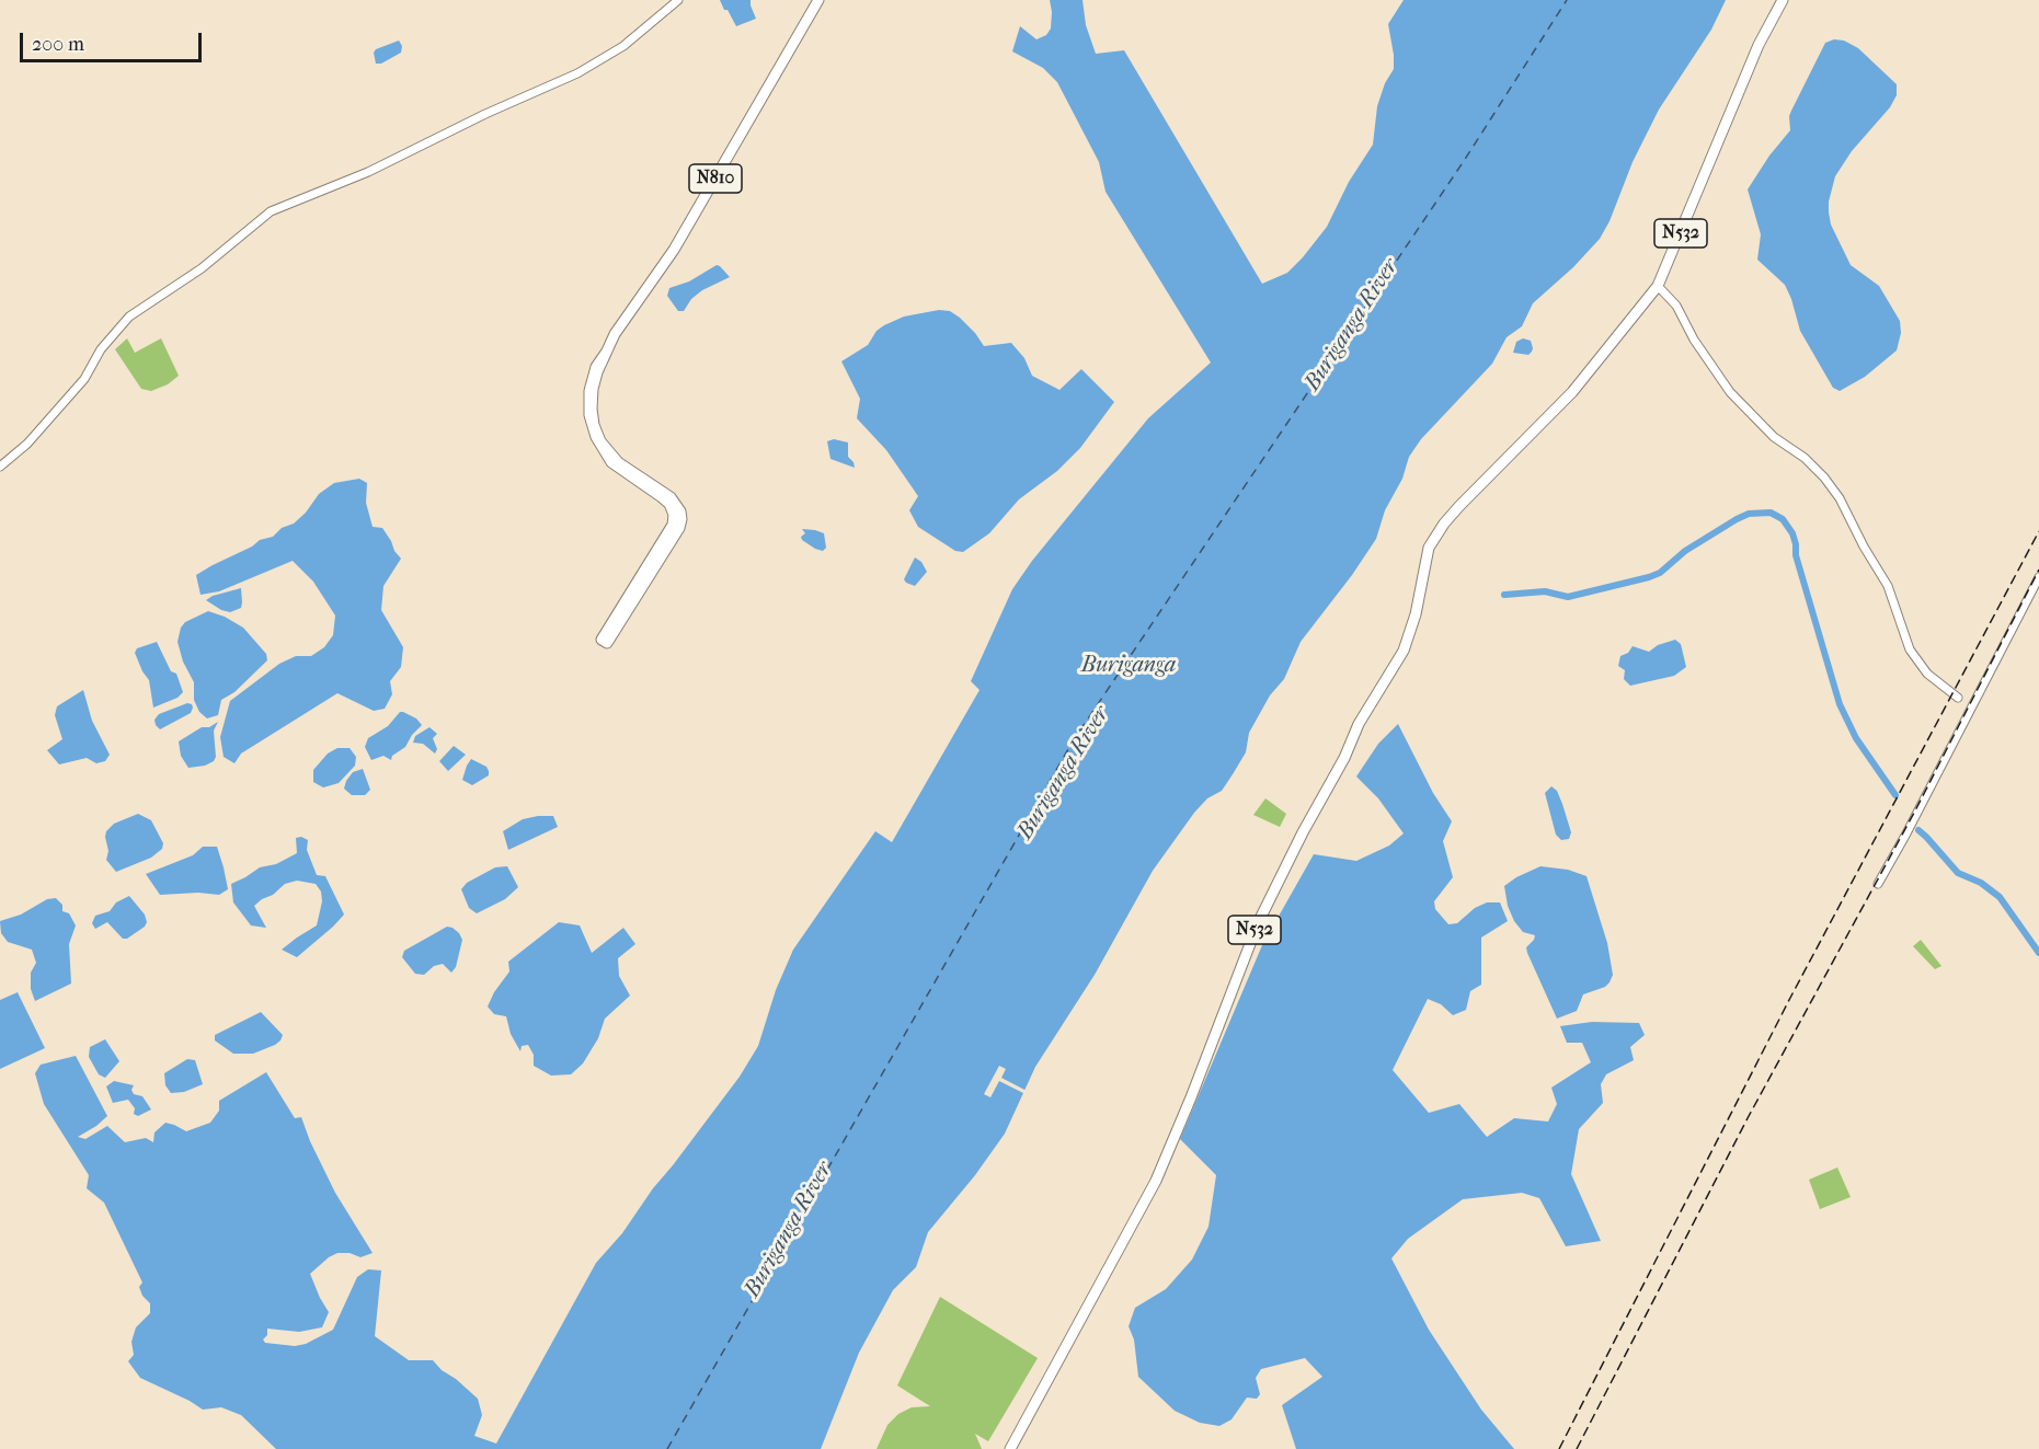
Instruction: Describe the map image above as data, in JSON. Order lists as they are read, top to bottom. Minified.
{"streets":{"highway":["N810","N532"]},"water":["Buriganga River","Buriganga"],"scale_bar":"200 m"}
